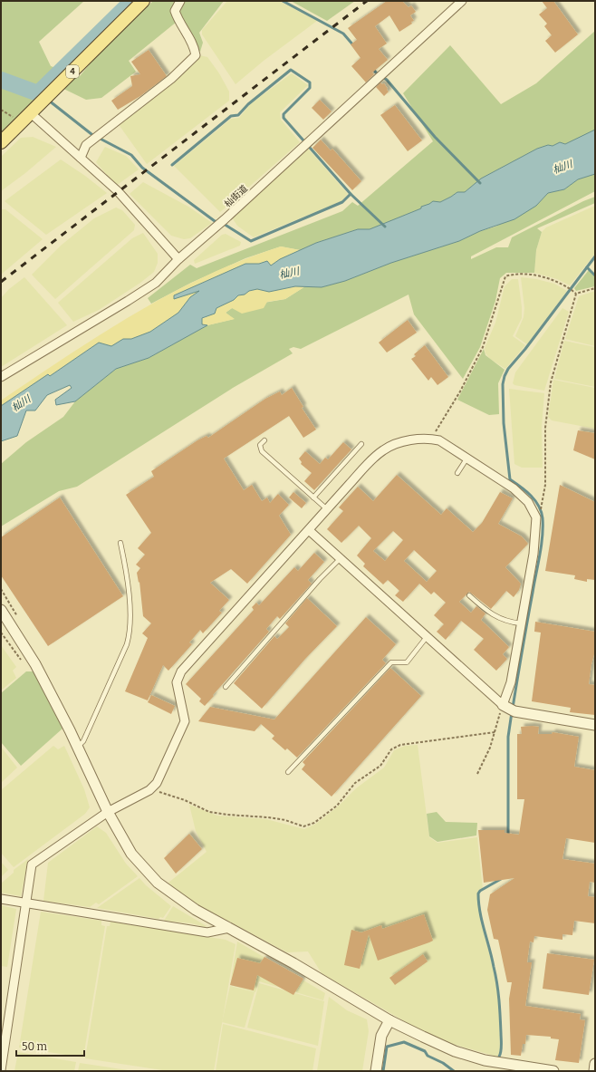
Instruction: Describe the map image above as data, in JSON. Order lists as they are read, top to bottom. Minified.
{"streets":{"main road":["4"],"street":["杣街道"]},"water":["杣川"],"scale_bar":"50 m"}
